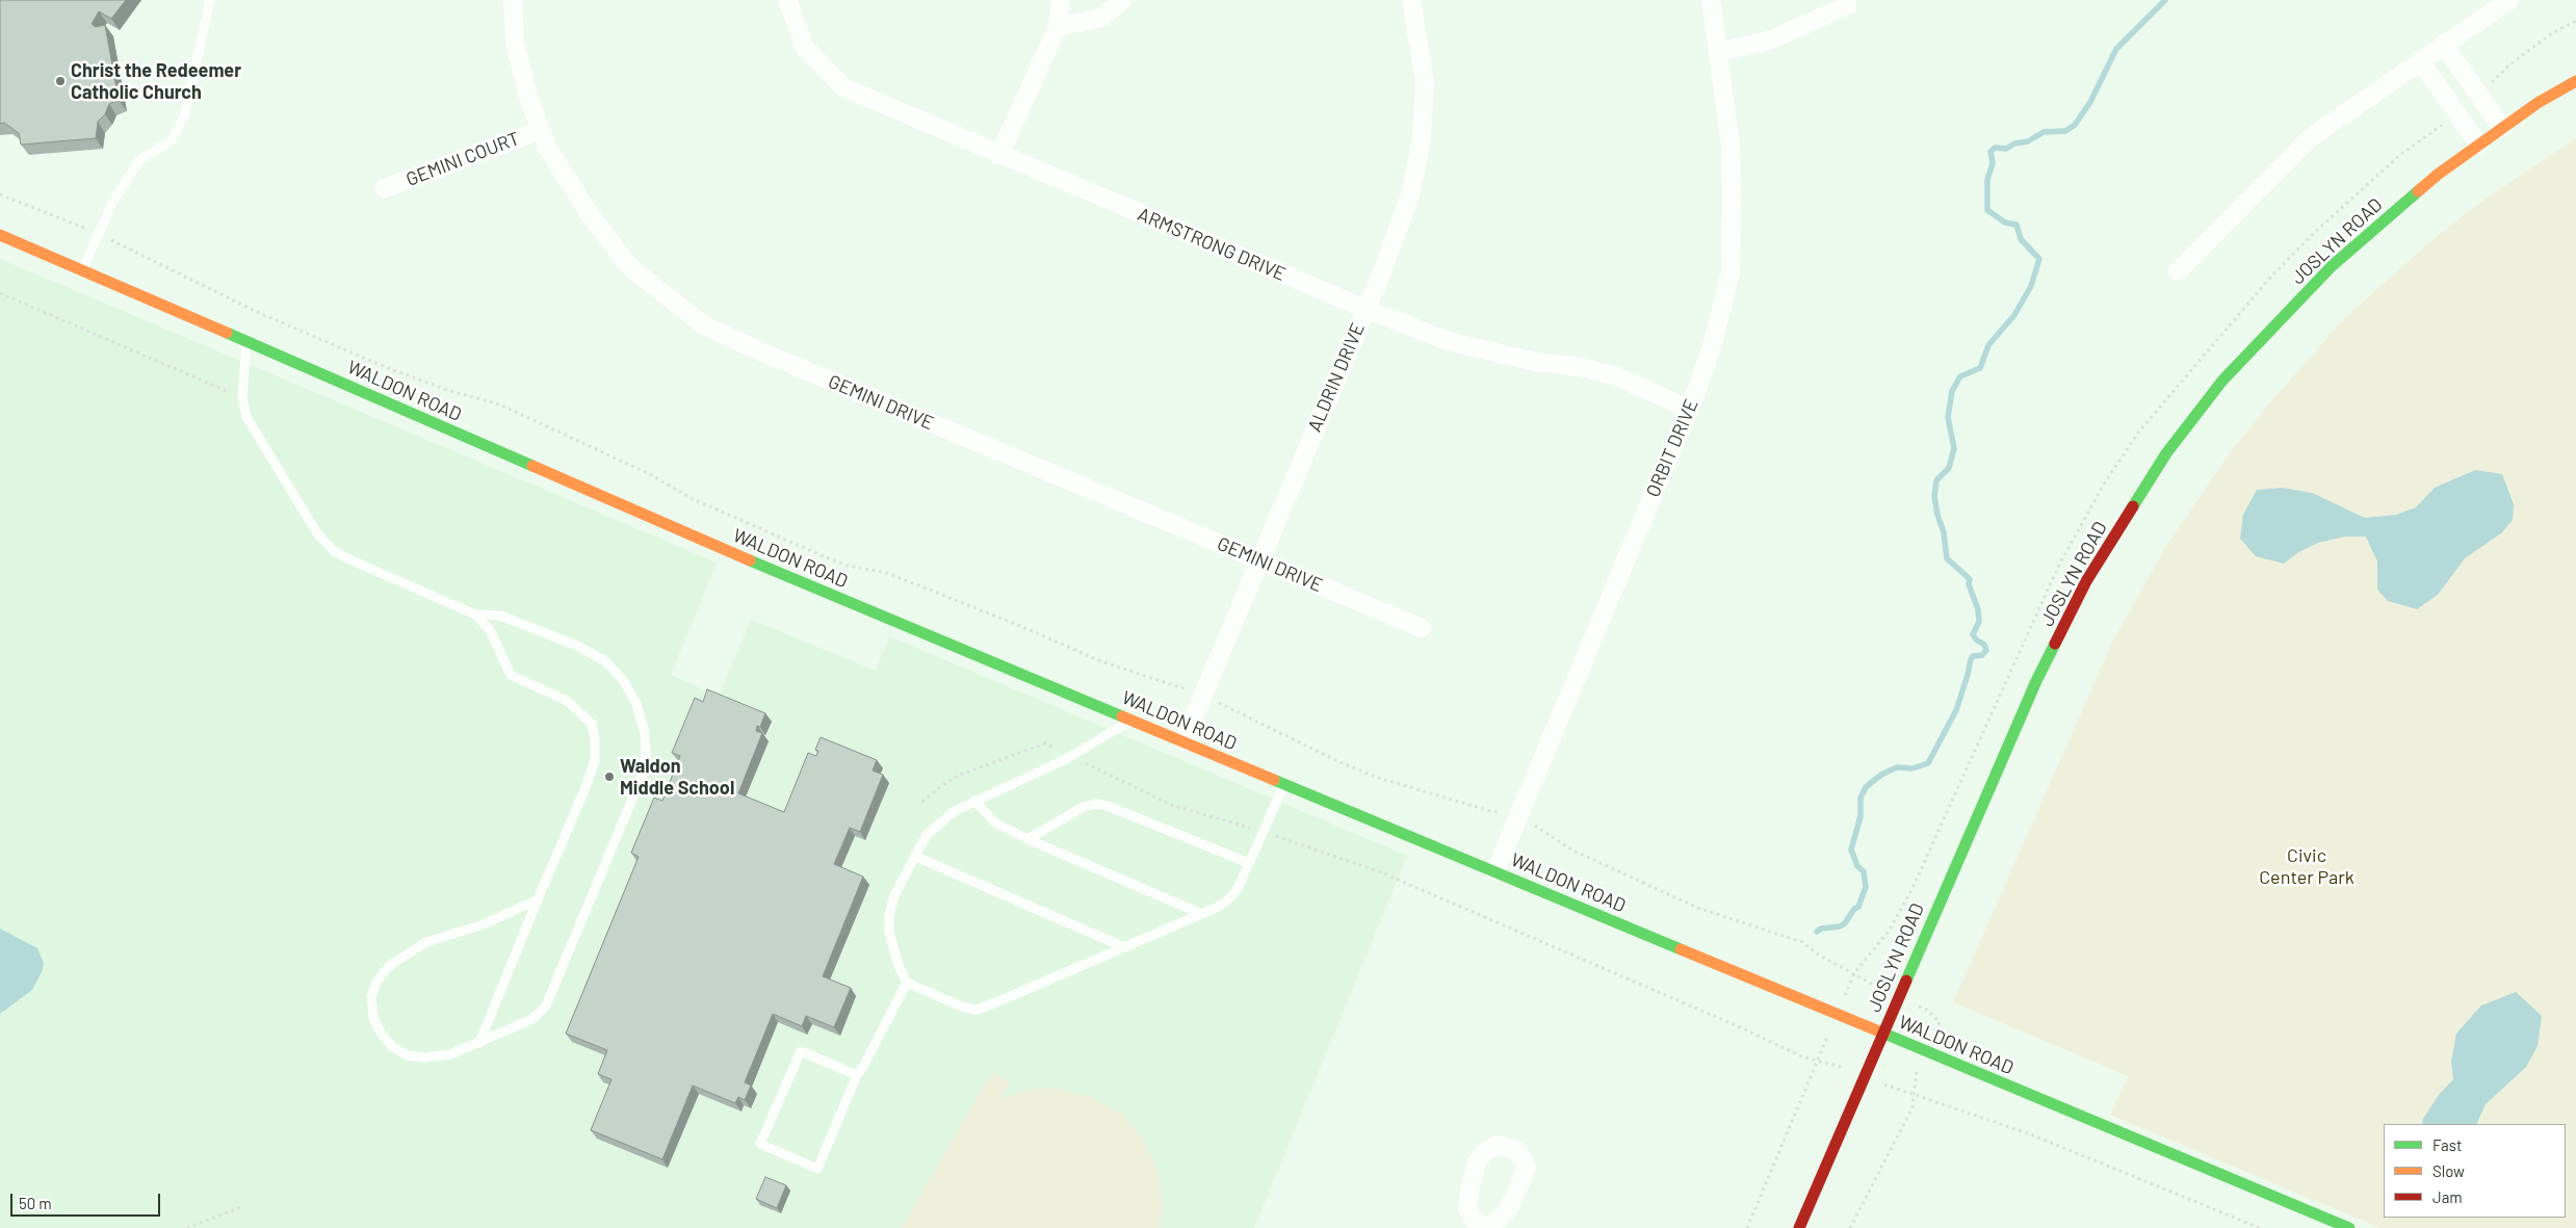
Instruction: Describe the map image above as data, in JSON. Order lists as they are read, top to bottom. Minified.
{"streets":{"street":["GEMINI COURT","JOSLYN ROAD","ARMSTRONG DRIVE","ALDRIN DRIVE","WALDON ROAD","GEMINI DRIVE","ORBIT DRIVE"]},"crossings":[["GEMINI COURT","GEMINI DRIVE"],["JOSLYN ROAD","WALDON ROAD"],["ARMSTRONG DRIVE","ALDRIN DRIVE"],["ARMSTRONG DRIVE","ORBIT DRIVE"],["ALDRIN DRIVE","WALDON ROAD"],["ALDRIN DRIVE","GEMINI DRIVE"],["WALDON ROAD","ORBIT DRIVE"]],"parks":["Civic Center Park"],"places":["Christ the Redeemer Catholic Church","Waldon Middle School"],"legend":["Fast","Slow","Jam"],"scale_bar":"50 m"}
